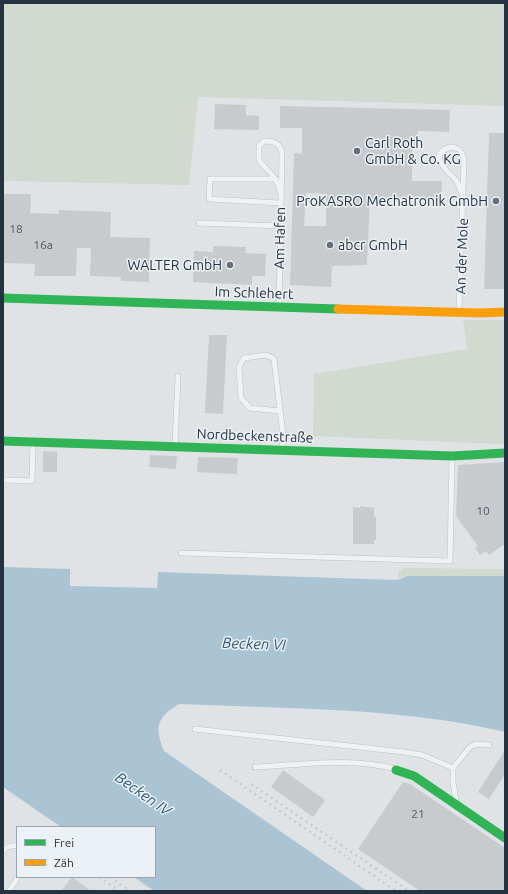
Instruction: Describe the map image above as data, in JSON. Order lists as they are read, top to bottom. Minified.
{"streets":{"street":["Im Schlehert","Nordbeckenstraße"],"lane":["Am Hafen","An der Mole"]},"crossings":[["Am Hafen","Im Schlehert"],["An der Mole","Im Schlehert"]],"water":["Becken VI","Becken IV"],"places":["Carl Roth GmbH & Co. KG","ProKASRO Mechatronik GmbH","abcr GmbH","WALTER GmbH"],"house_numbers":["18","16a","10","21"],"legend":["Frei","Zäh"]}
